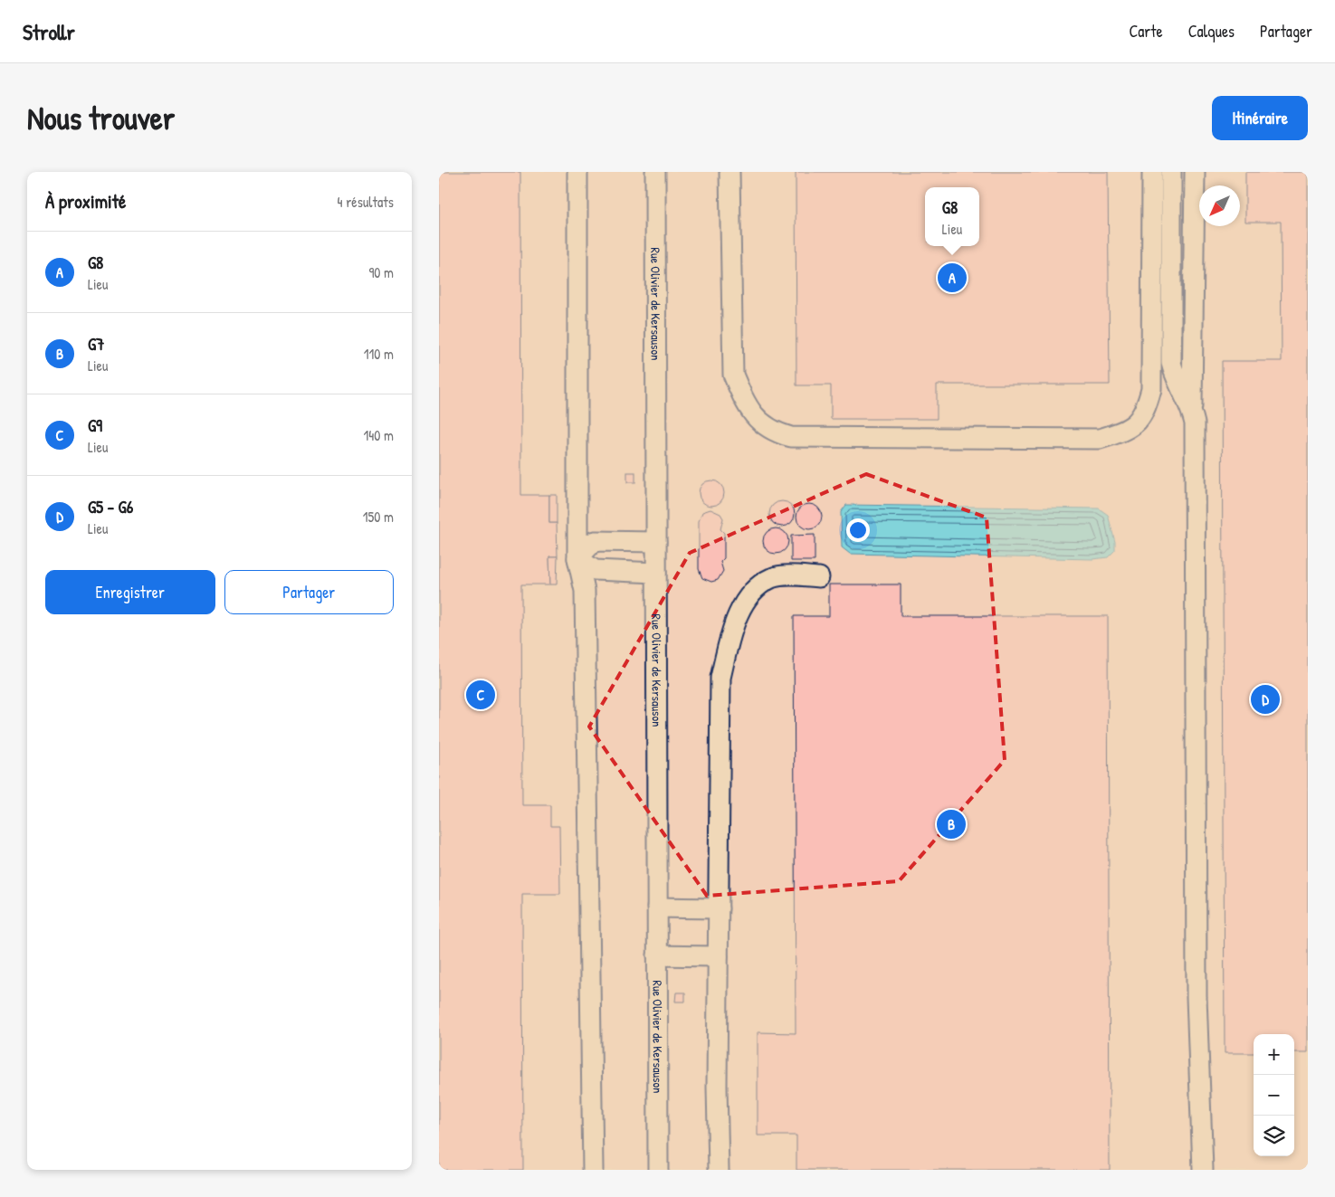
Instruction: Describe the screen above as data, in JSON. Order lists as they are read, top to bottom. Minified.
{"streets":{"street":["Rue Olivier de Kersauson"]},"north":"bottom left","page":{"header":"Strollr","nav":["Carte","Calques","Partager"],"buttons":["Itinéraire",["Enregistrer","Partager"]],"title":"Nous trouver","heading":["À proximité","4 résultats"],"popup":["G8","Lieu"],"list":[{"mark":"A","name":"G8","note":"Lieu","value":"90 m"},{"mark":"B","name":"G7","note":"Lieu","value":"110 m"},{"mark":"C","name":"G9","note":"Lieu","value":"140 m"},{"mark":"D","name":"G5 - G6","note":"Lieu","value":"150 m"}],"pins":["A","C","D","B"],"map_buttons":["+","−"]}}
